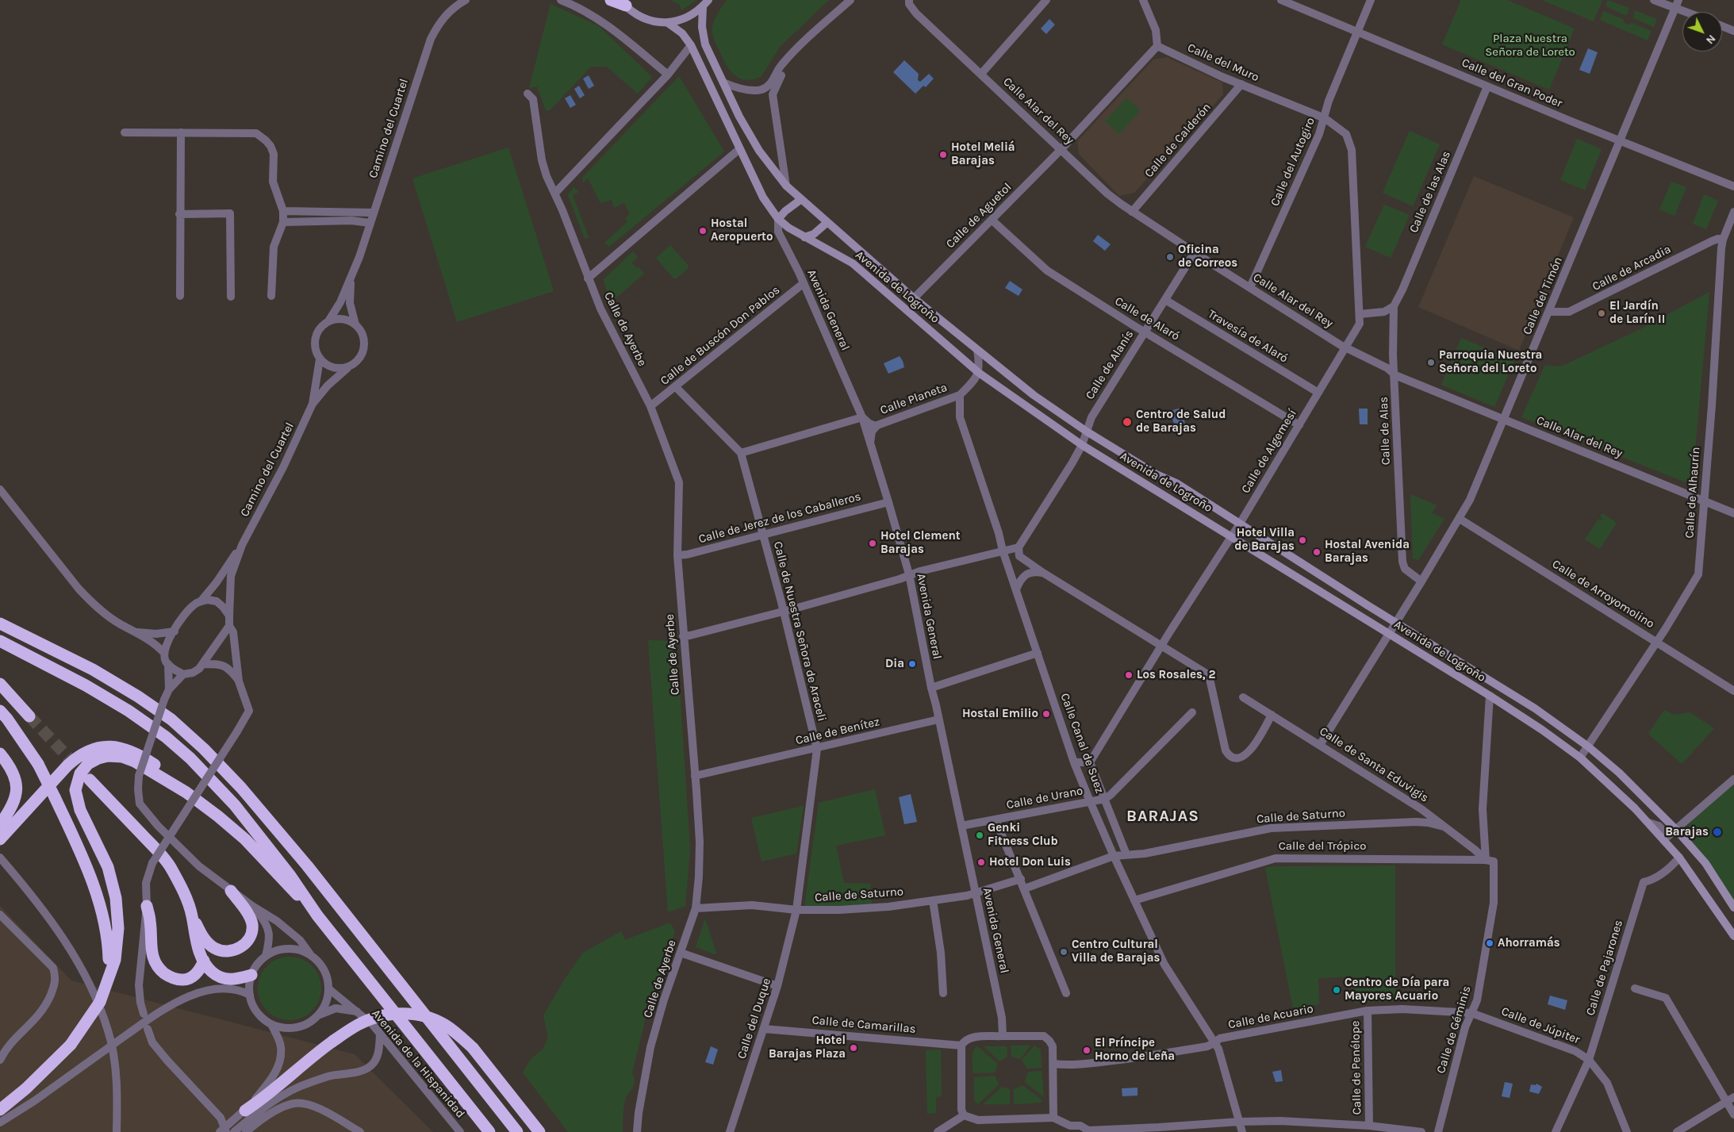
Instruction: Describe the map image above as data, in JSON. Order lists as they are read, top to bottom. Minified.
{"streets":{"main road":["Avenida de Logroño"],"street":["Calle del Muro","Calle del Gran Poder","Calle Alar del Rey","Camino del Cuartel","Calle de Calderón","Calle del Autogiro","Calle de las Alas","Calle de Aguetol","Calle de Arcadia","Calle del Timón","Avenida General","Calle de Alaró","Calle de Ayerbe","Calle de Buscón Don Pablos","Travesía de Alaró","Calle de Alanís","Calle Planeta","Calle de Alas","Calle de Algemesí","Calle de Alhaurín","Calle de Jerez de los Caballeros","Calle de Arroyomolino","Calle de Nuestra Señora de Araceli","Calle de Benítez","Calle Canal de Suez","Calle de Santa Eduvigis","Calle de Urano","Calle de Saturno","Calle del Trópico","Calle de Pajarones","Calle de Acuario","Calle del Duque","Calle de Camarillas","Calle de Júpiter","Calle de Géminis","Avenida de la Hispanidad","Calle de Penélope"]},"crossings":[["Calle del Muro","Calle de Calderón"],["Calle del Muro","Calle del Autogiro"],["Calle del Muro","Calle de Aguetol"],["Calle del Muro","Calle de Algemesí"],["Calle del Gran Poder","Calle del Autogiro"],["Calle del Gran Poder","Calle de las Alas"],["Calle del Gran Poder","Calle del Timón"],["Calle Alar del Rey","Calle de Calderón"],["Calle Alar del Rey","Calle del Autogiro"],["Calle Alar del Rey","Calle de Aguetol"],["Calle Alar del Rey","Calle del Timón"],["Calle Alar del Rey","Calle de Alanís"],["Calle Alar del Rey","Calle de Alas"],["Calle Alar del Rey","Calle de Algemesí"],["Calle Alar del Rey","Calle de Alhaurín"],["Calle del Autogiro","Calle de Algemesí"],["Calle de las Alas","Calle de Alas"],["Calle de Aguetol","Avenida de Logroño"],["Calle de Aguetol","Calle de Alaró"],["Calle de Arcadia","Calle del Timón"],["Calle de Arcadia","Calle de Alhaurín"],["Avenida de Logroño","Calle del Timón"],["Avenida de Logroño","Avenida General"],["Avenida de Logroño","Calle de Alanís"],["Avenida de Logroño","Calle de Algemesí"],["Avenida de Logroño","Calle de Alhaurín"],["Avenida de Logroño","Calle de Pajarones"],["Avenida de Logroño","Calle de Géminis"],["Calle del Timón","Calle de Alas"],["Calle del Timón","Calle de Arroyomolino"],["Calle del Timón","Calle de Santa Eduvigis"],["Avenida General","Calle de Buscón Don Pablos"],["Avenida General","Calle Planeta"],["Avenida General","Calle de Jerez de los Caballeros"],["Avenida General","Calle de Benítez"],["Avenida General","Calle de Urano"],["Avenida General","Calle de Saturno"],["Calle de Alaró","Calle de Alanís"],["Calle de Alaró","Calle de Algemesí"],["Calle de Ayerbe","Calle de Buscón Don Pablos"],["Calle de Ayerbe","Calle de Jerez de los Caballeros"],["Calle de Ayerbe","Calle de Benítez"],["Calle de Ayerbe","Calle de Saturno"],["Calle de Buscón Don Pablos","Calle de Nuestra Señora de Araceli"],["Travesía de Alaró","Calle de Alanís"],["Travesía de Alaró","Calle de Algemesí"],["Calle Planeta","Calle Canal de Suez"],["Calle de Alhaurín","Calle de Arroyomolino"],["Calle de Jerez de los Caballeros","Calle de Nuestra Señora de Araceli"],["Calle de Nuestra Señora de Araceli","Calle de Benítez"],["Calle de Nuestra Señora de Araceli","Calle de Saturno"],["Calle de Nuestra Señora de Araceli","Calle del Duque"],["Calle Canal de Suez","Calle de Urano"],["Calle Canal de Suez","Calle de Saturno"],["Calle Canal de Suez","Calle del Trópico"],["Calle Canal de Suez","Calle de Acuario"],["Calle de Santa Eduvigis","Calle de Saturno"],["Calle de Santa Eduvigis","Calle del Trópico"],["Calle de Santa Eduvigis","Calle de Géminis"],["Calle de Saturno","Calle del Duque"],["Calle del Trópico","Calle de Géminis"],["Calle de Pajarones","Calle de Júpiter"],["Calle de Acuario","Calle de Júpiter"],["Calle de Acuario","Calle de Géminis"],["Calle de Acuario","Calle de Penélope"],["Calle del Duque","Calle de Camarillas"],["Calle de Júpiter","Calle de Géminis"]],"districts":["BARAJAS"],"parks":["Plaza Nuestra Señora de Loreto"],"places":["Hotel Meliá Barajas","Hostal Aeropuerto","Oficina de Correos","El Jardín de Larín II","Parroquia Nuestra Señora del Loreto","Centro de Salud de Barajas","Hotel Villa de Barajas","Hotel Clement Barajas","Hostal Avenida Barajas","Dia","Los Rosales, 2","Hostal Emilio","Barajas","Genki Fitness Club","Hotel Don Luis","Ahorramás","Centro Cultural Villa de Barajas","Centro de Día para Mayores Acuario","Hotel Barajas Plaza","El Príncipe Horno de Leña"],"north":"bottom right"}
